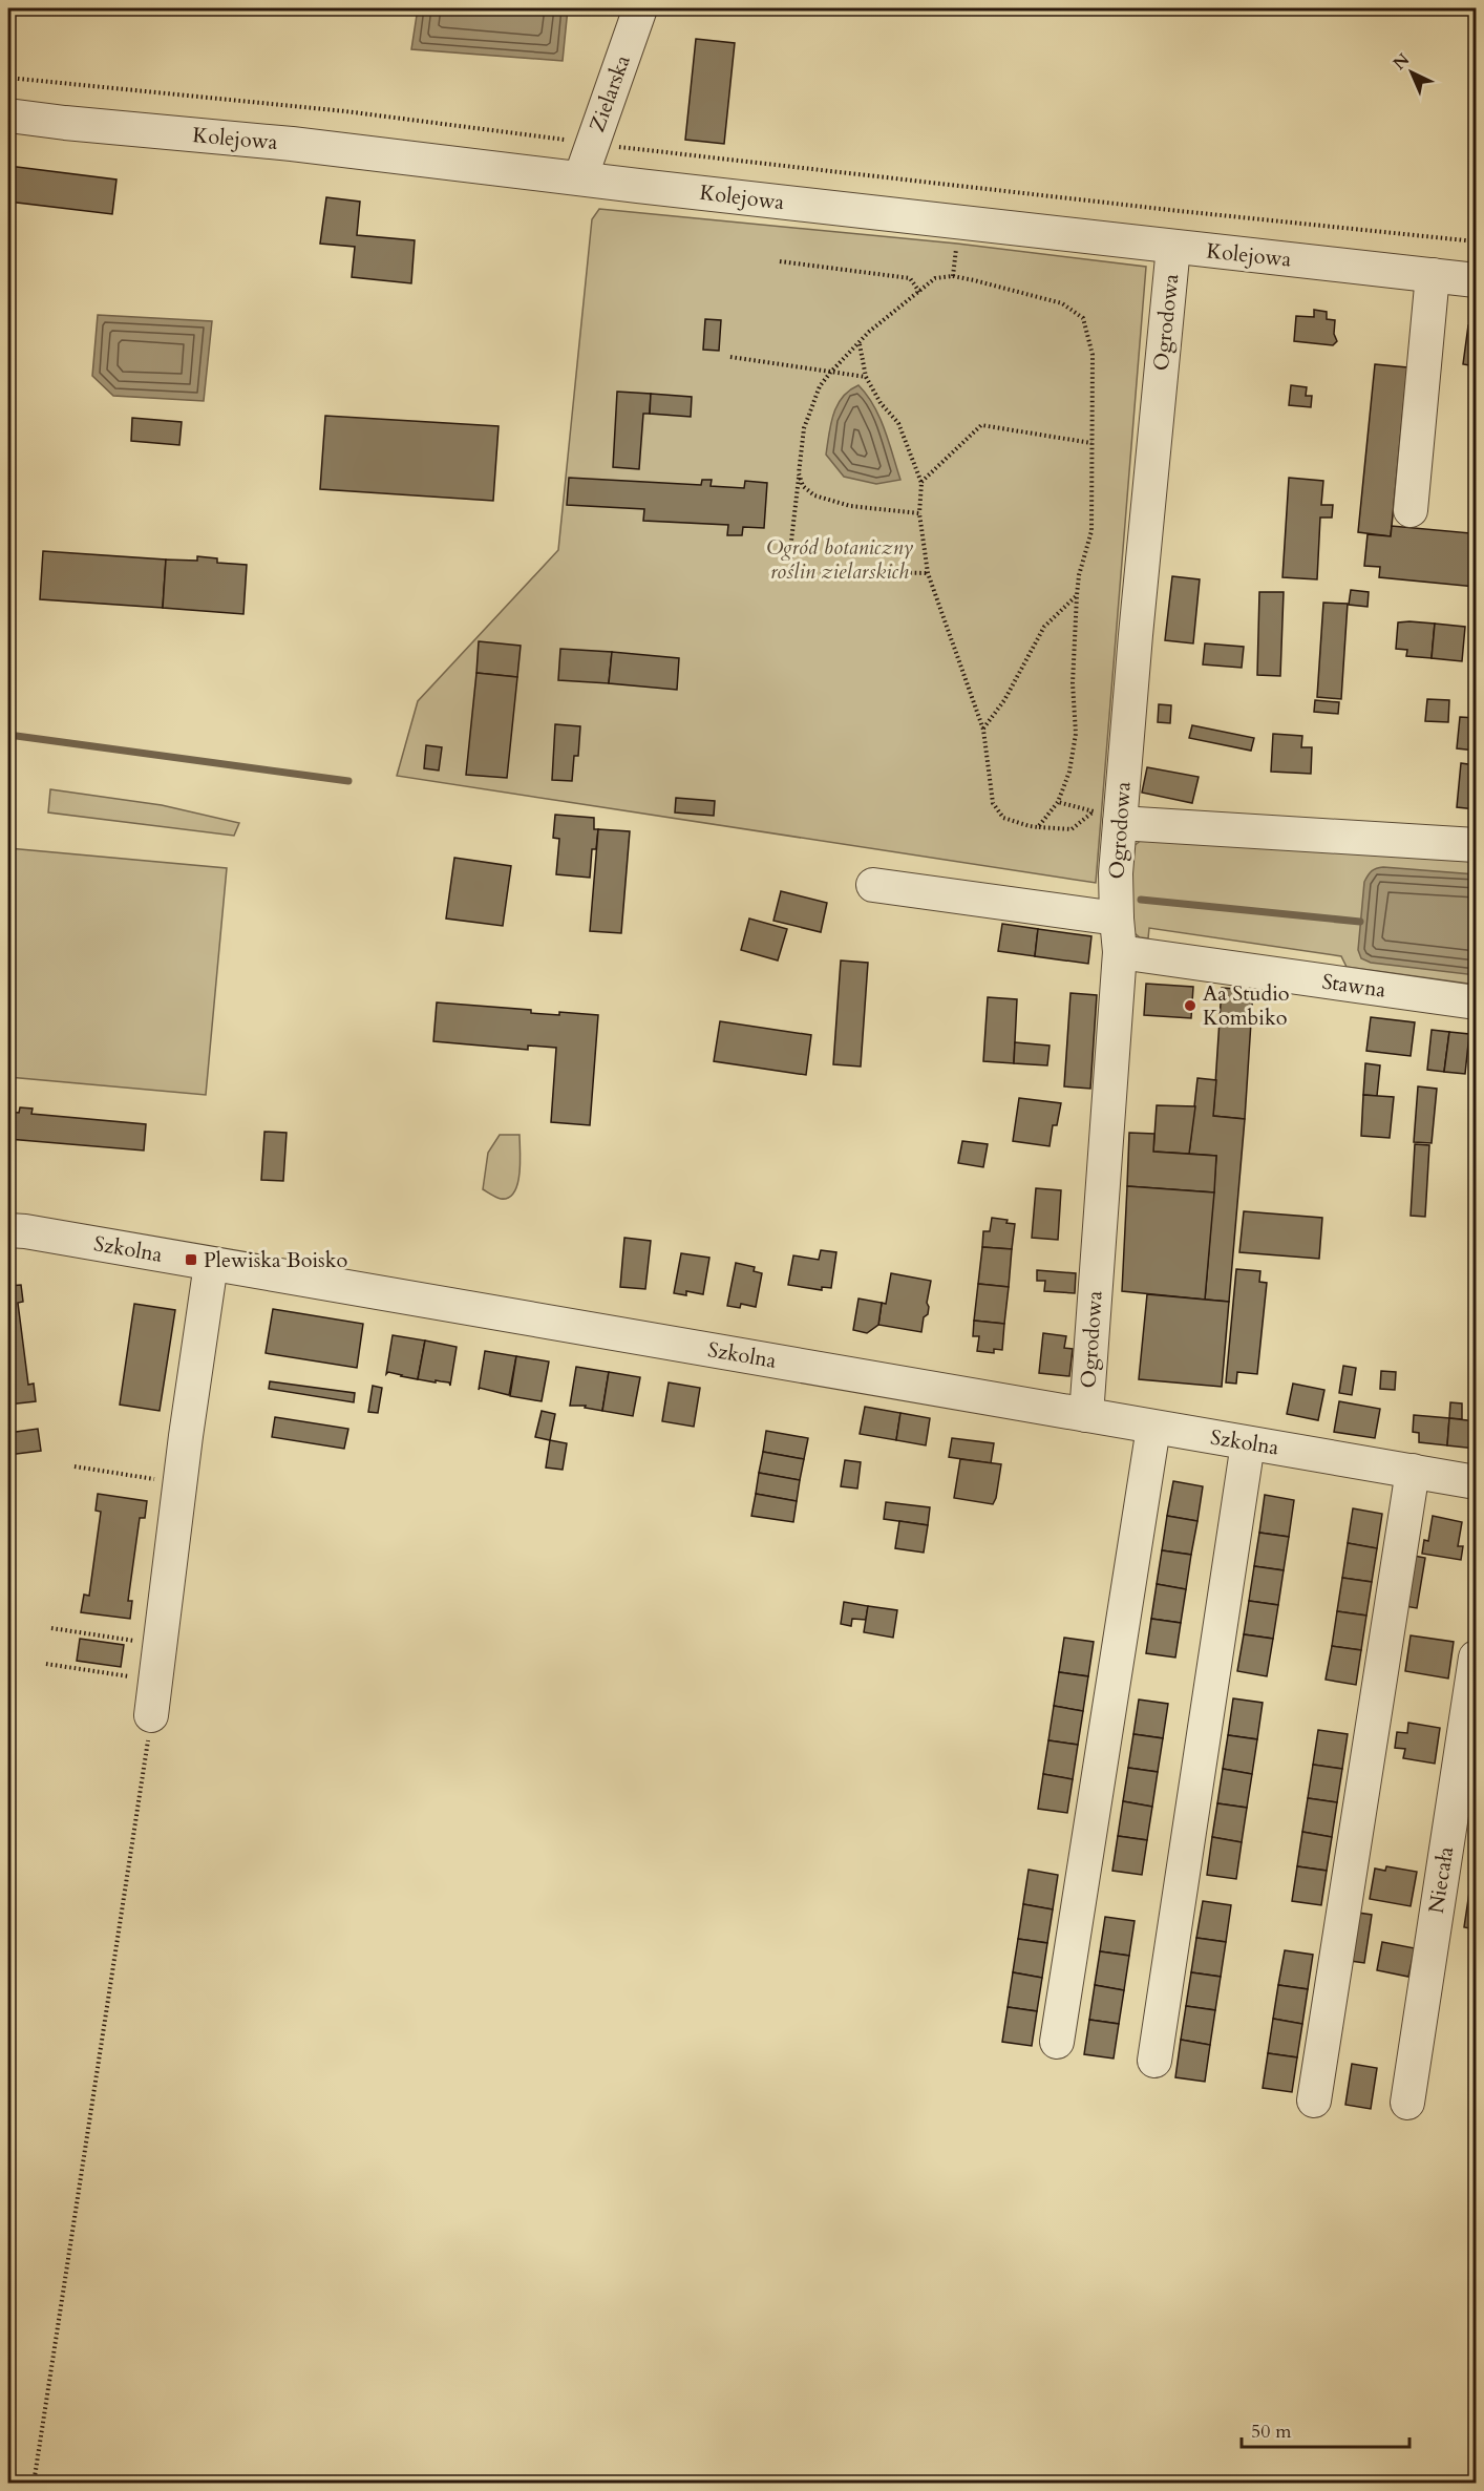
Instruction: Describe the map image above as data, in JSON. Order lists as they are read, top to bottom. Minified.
{"streets":{"street":["Zielarska","Kolejowa","Ogrodowa","Stawna","Szkolna","Niecała"]},"crossings":[["Zielarska","Kolejowa"],["Kolejowa","Ogrodowa"],["Ogrodowa","Stawna"],["Ogrodowa","Szkolna"]],"parks":["Ogród botaniczny roślin zielarskich"],"places":{"other":["Aa Studio Kombiko"],"transit":["Plewiska Boisko"]},"scale_bar":"50 m","north":"top left"}
